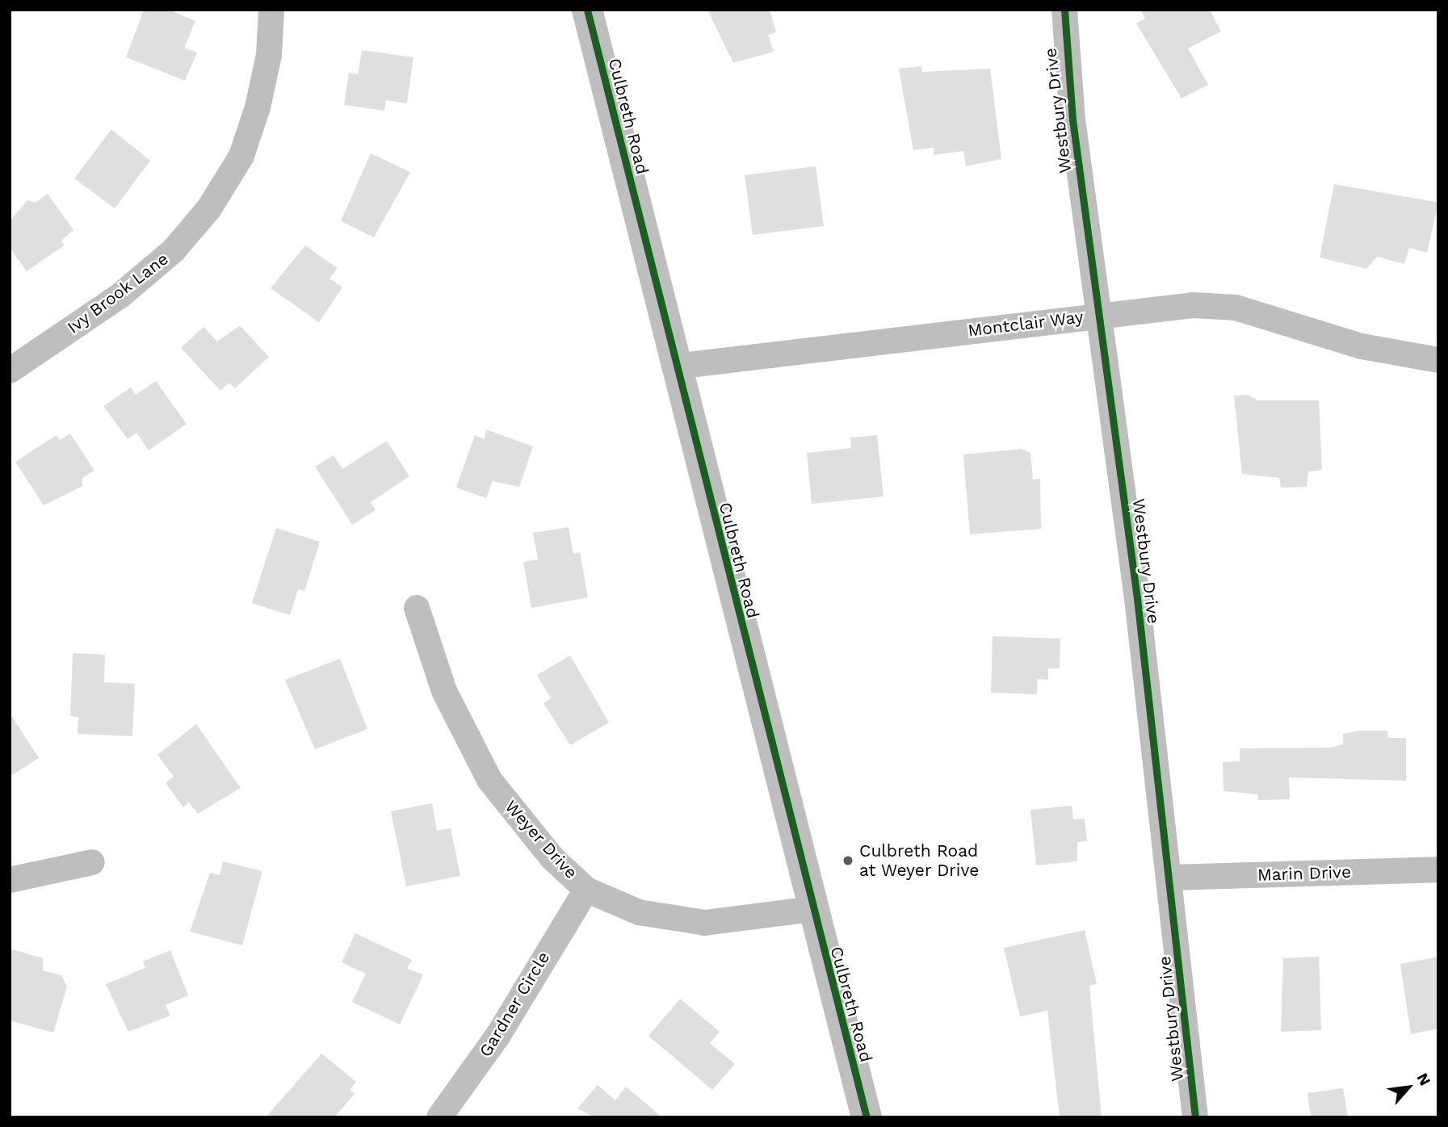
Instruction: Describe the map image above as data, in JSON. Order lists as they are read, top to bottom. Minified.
{"streets":{"street":["Westbury Drive","Culbreth Road","Ivy Brook Lane","Montclair Way","Weyer Drive","Marin Drive","Gardner Circle"]},"crossings":[["Westbury Drive","Montclair Way"],["Westbury Drive","Marin Drive"],["Culbreth Road","Montclair Way"],["Culbreth Road","Weyer Drive"],["Weyer Drive","Gardner Circle"]],"places":["Culbreth Road at Weyer Drive"],"north":"top right"}
